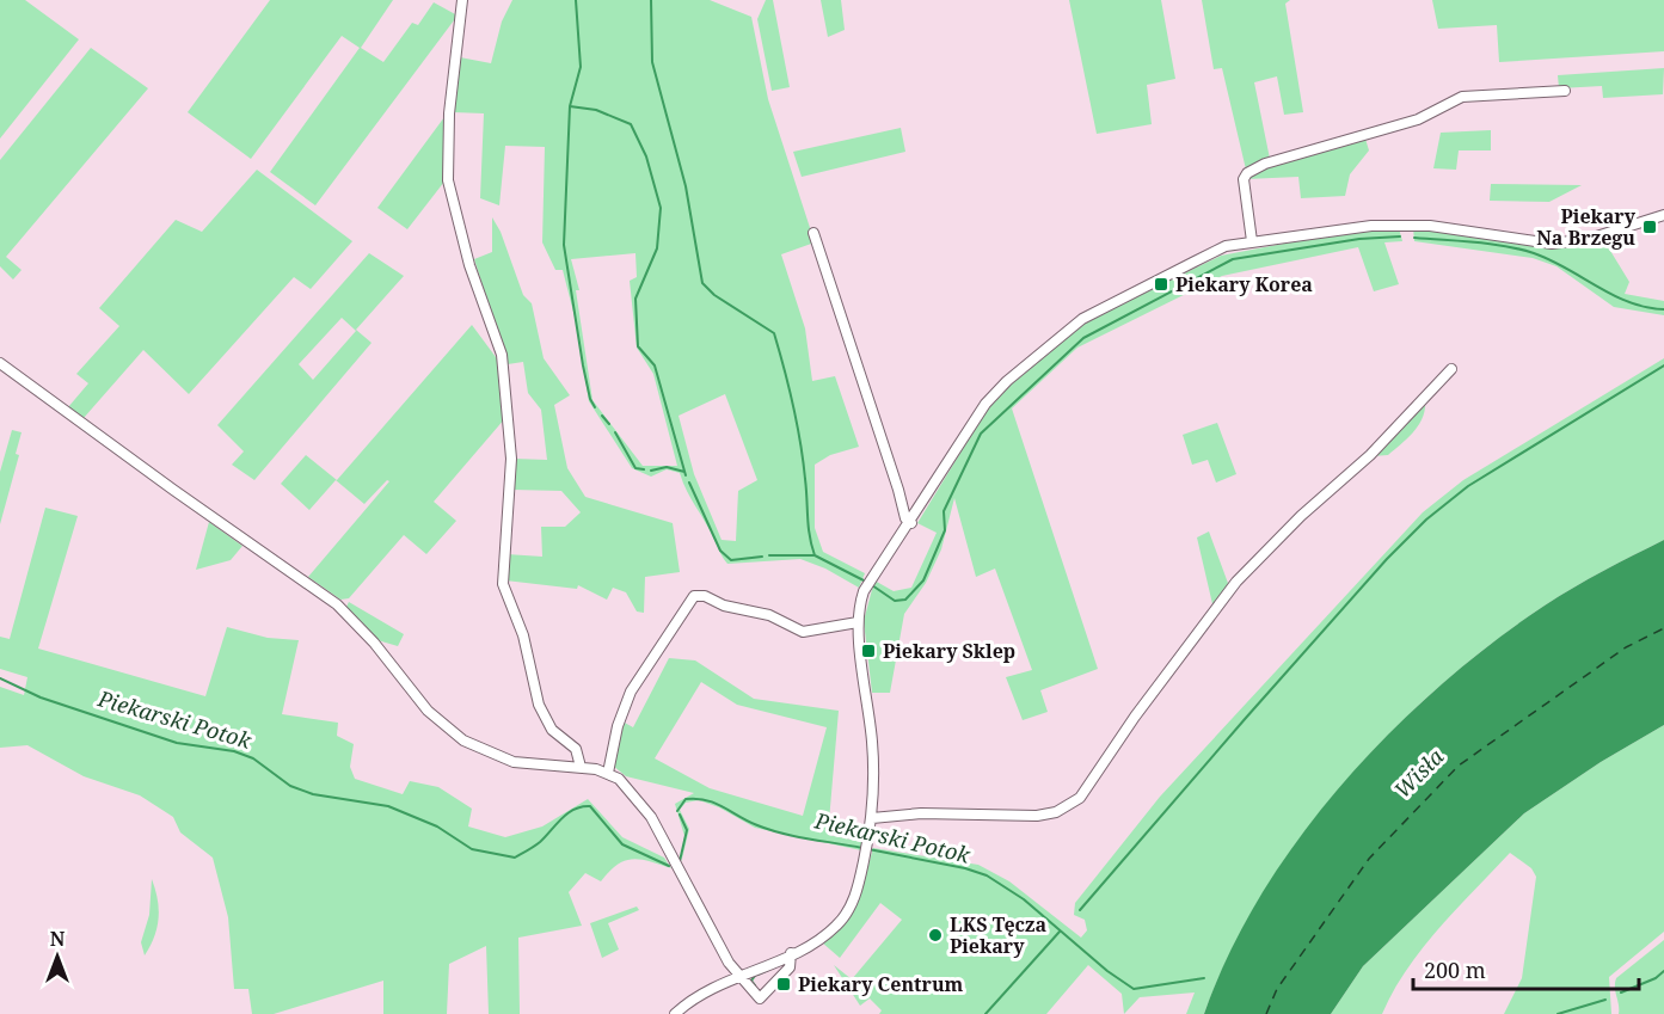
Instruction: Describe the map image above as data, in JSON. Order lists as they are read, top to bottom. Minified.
{"water":["Piekarski Potok","Wisła"],"places":{"transit":["Piekary Na Brzegu","Piekary Korea","Piekary Sklep","Piekary Centrum"],"other":["LKS Tęcza Piekary"]},"scale_bar":"200 m","north":"top"}
